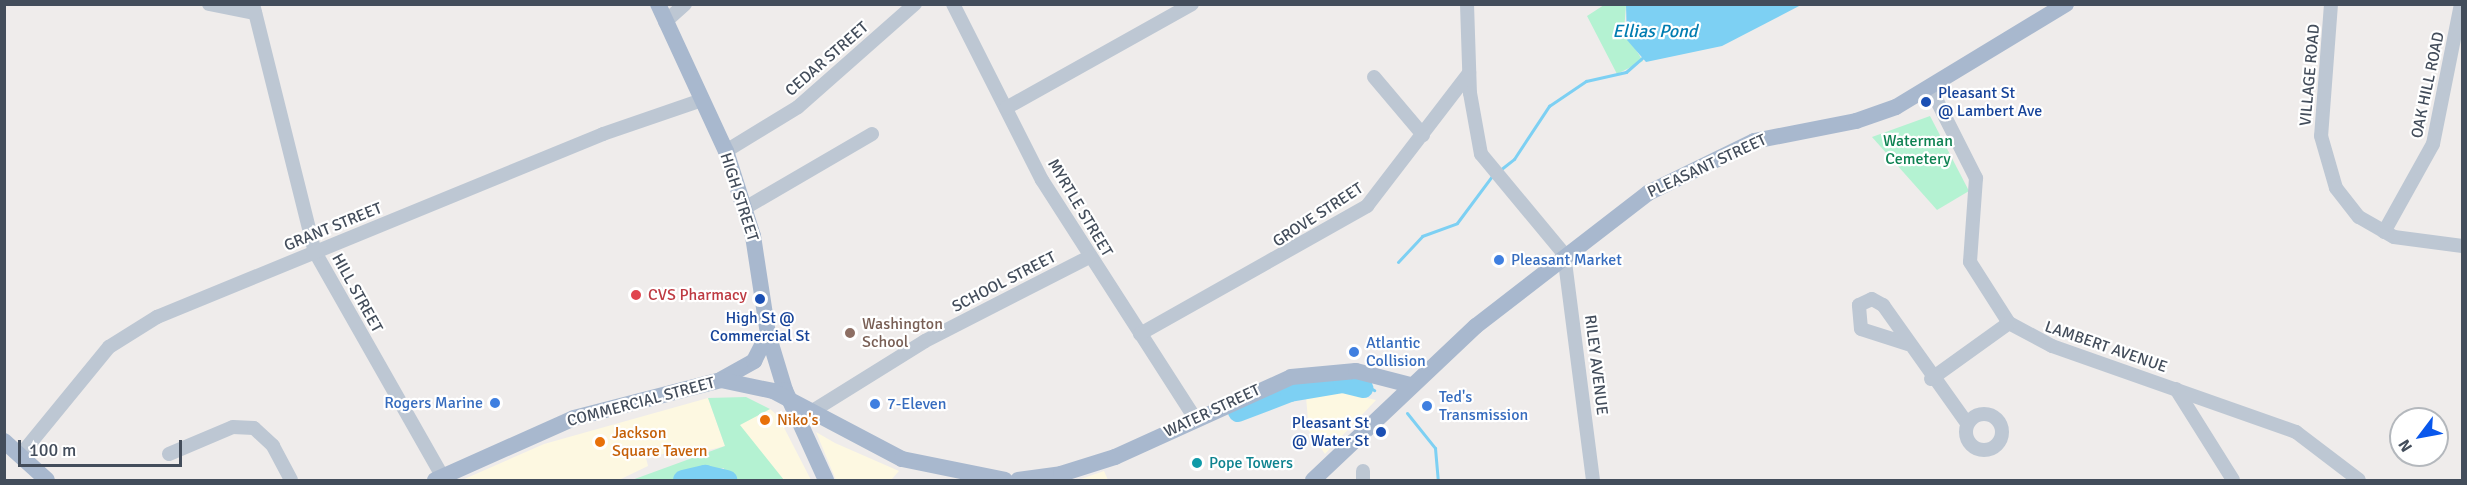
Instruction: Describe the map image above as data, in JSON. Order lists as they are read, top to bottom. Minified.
{"streets":{"main road":["PLEASANT STREET","HIGH STREET","COMMERCIAL STREET","WATER STREET"],"street":["CEDAR STREET","VILLAGE ROAD","OAK HILL ROAD","MYRTLE STREET","GROVE STREET","GRANT STREET","SCHOOL STREET","HILL STREET","LAMBERT AVENUE","RILEY AVENUE"]},"crossings":[["CEDAR STREET","HIGH STREET"],["VILLAGE ROAD","OAK HILL ROAD"],["PLEASANT STREET","LAMBERT AVENUE"],["PLEASANT STREET","RILEY AVENUE"],["PLEASANT STREET","WATER STREET"],["HIGH STREET","GRANT STREET"],["HIGH STREET","COMMERCIAL STREET"],["MYRTLE STREET","GROVE STREET"],["MYRTLE STREET","SCHOOL STREET"],["MYRTLE STREET","WATER STREET"],["GRANT STREET","HILL STREET"],["SCHOOL STREET","COMMERCIAL STREET"],["HILL STREET","COMMERCIAL STREET"]],"water":["Ellias Pond"],"parks":["Waterman Cemetery"],"places":["Pleasant St @ Lambert Ave","Pleasant Market","CVS Pharmacy","High St @ Commercial St","Washington School","Atlantic Collision","Rogers Marine","7-Eleven","Ted's Transmission","Niko's","Pleasant St @ Water St","Jackson Square Tavern","Pope Towers"],"scale_bar":"100 m","north":"bottom left"}
